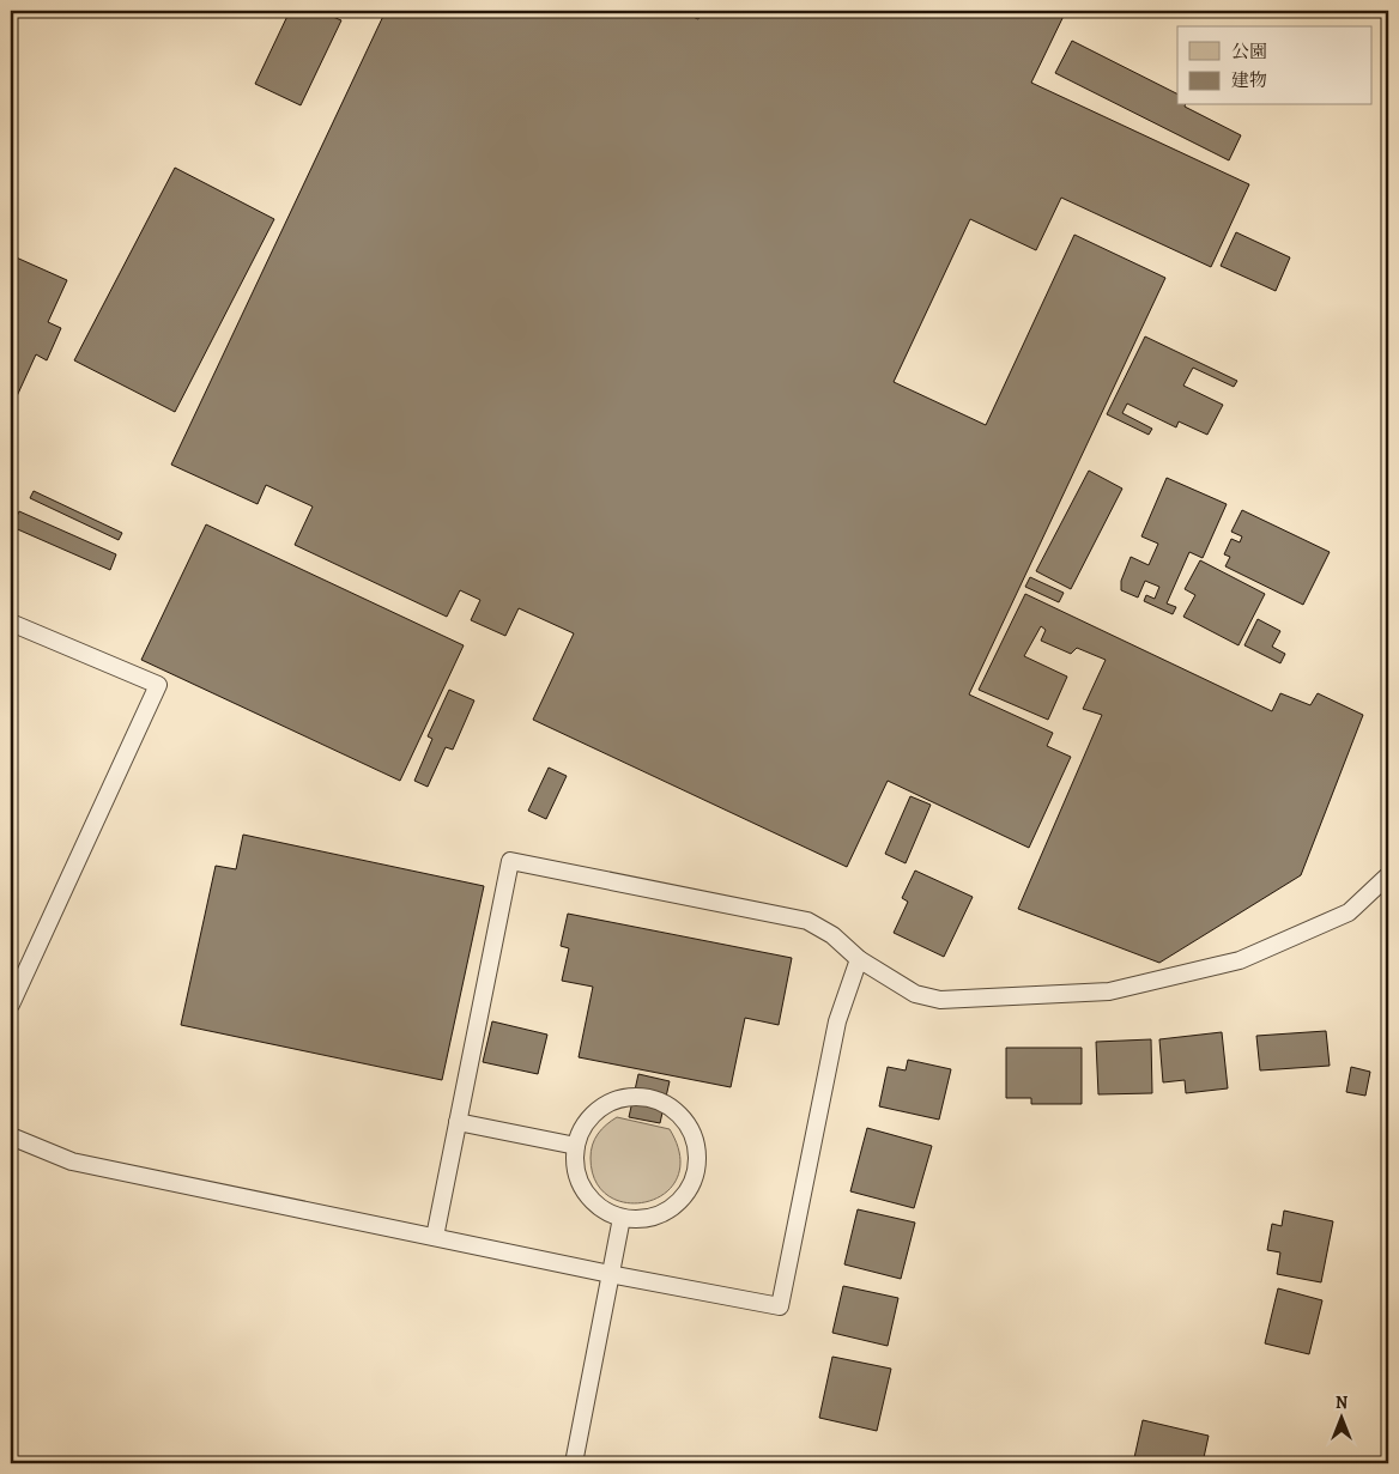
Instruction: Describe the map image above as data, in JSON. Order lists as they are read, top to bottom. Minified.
{"legend":["公園","建物"],"north":"top"}
